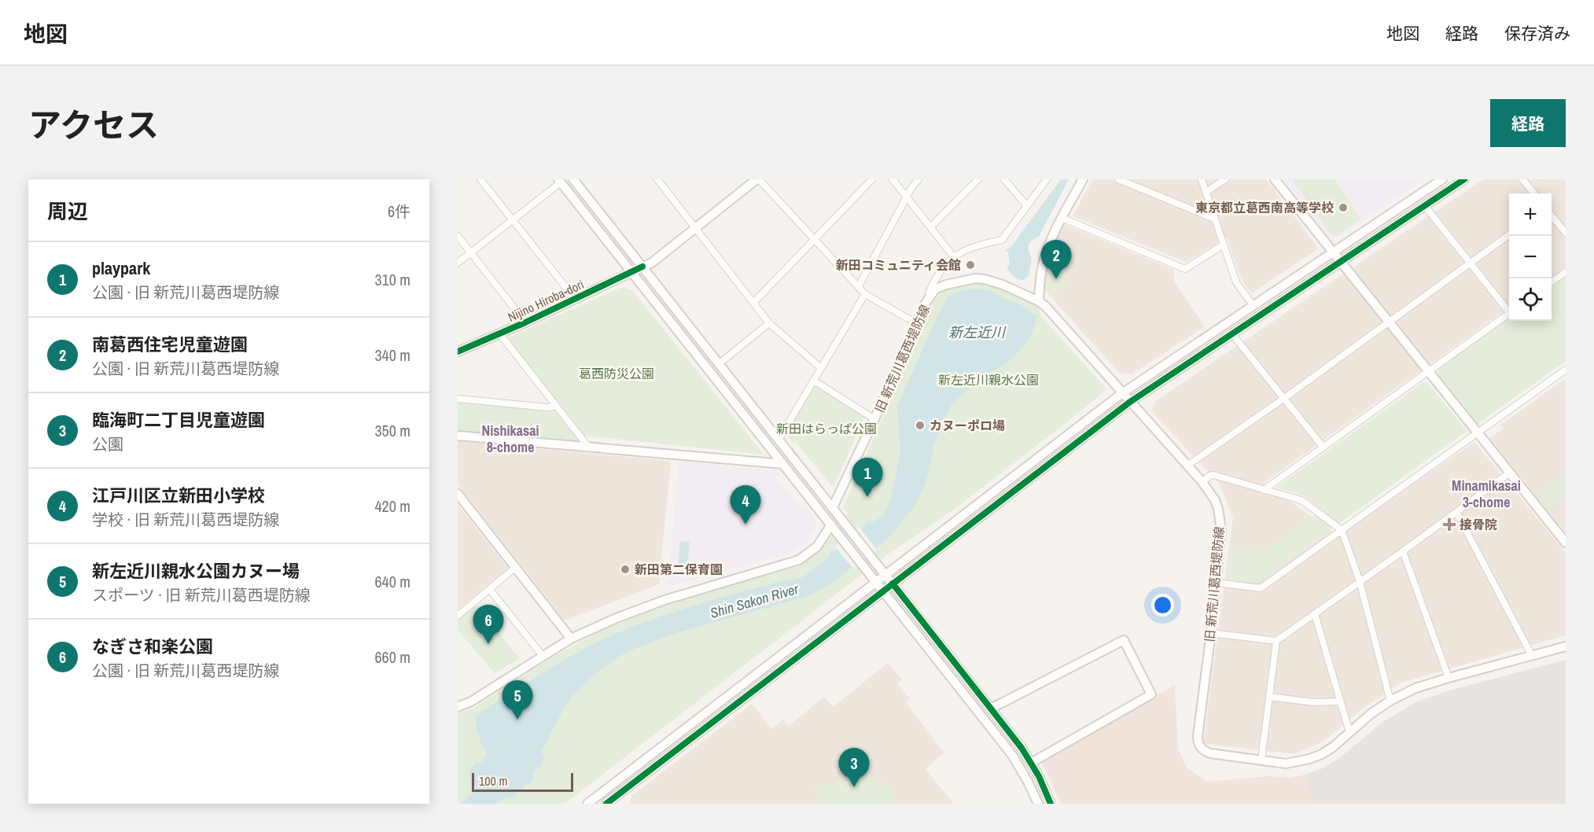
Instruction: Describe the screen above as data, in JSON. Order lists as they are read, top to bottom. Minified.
{"streets":{"street":["Nijino Hiroba-dori","旧 新荒川葛西堤防線"]},"districts":["Nishikasai 8-chome","Minamikasai 3-chome"],"water":["新左近川","Shin Sakon River"],"parks":["葛西防災公園","新左近川親水公園","新田はらっぱ公園"],"places":{"other":["東京都立葛西南高等学校","新田コミュニティ会館","カヌーポロ場","新田第二保育園"],"health":["接骨院"]},"scale_bar":"100 m","page":{"header":"地図","nav":["地図","経路","保存済み"],"title":"アクセス","buttons":"経路","heading":["周辺","6件"],"map_buttons":["+","−"],"pins":["2","1","4","6","5","3"],"list":[{"mark":"1","name":"playpark","note":"公園 · 旧 新荒川葛西堤防線","value":"310 m"},{"mark":"2","name":"南葛西住宅児童遊園","note":"公園 · 旧 新荒川葛西堤防線","value":"340 m"},{"mark":"3","name":"臨海町二丁目児童遊園","note":"公園","value":"350 m"},{"mark":"4","name":"江戸川区立新田小学校","note":"学校 · 旧 新荒川葛西堤防線","value":"420 m"},{"mark":"5","name":"新左近川親水公園カヌー場","note":"スポーツ · 旧 新荒川葛西堤防線","value":"640 m"},{"mark":"6","name":"なぎさ和楽公園","note":"公園 · 旧 新荒川葛西堤防線","value":"660 m"}],"scale":"100 m"}}
